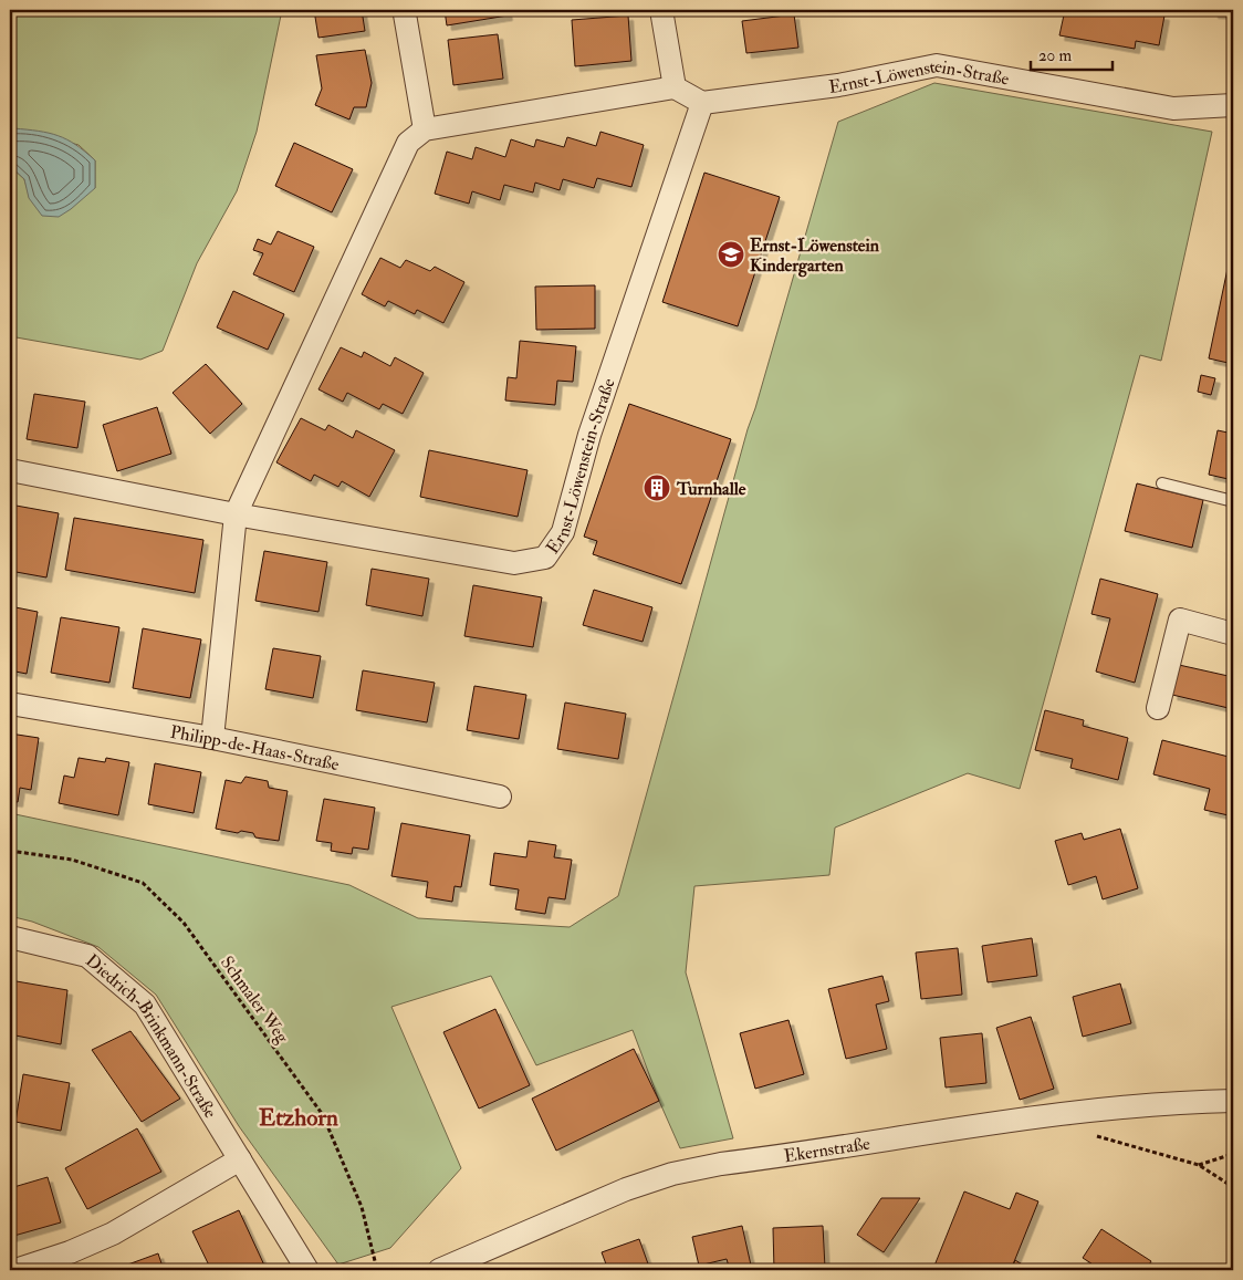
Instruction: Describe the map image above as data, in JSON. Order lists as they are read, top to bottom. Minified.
{"streets":{"street":["Ernst-Löwenstein-Straße","Philipp-de-Haas-Straße","Diedrich-Brinkmann-Straße","Ekernstraße"],"path":["Schmaler Weg"]},"districts":["Etzhorn"],"places":{"school or university":["Ernst-Löwenstein Kindergarten"],"building":["Turnhalle"]},"scale_bar":"20 m"}
